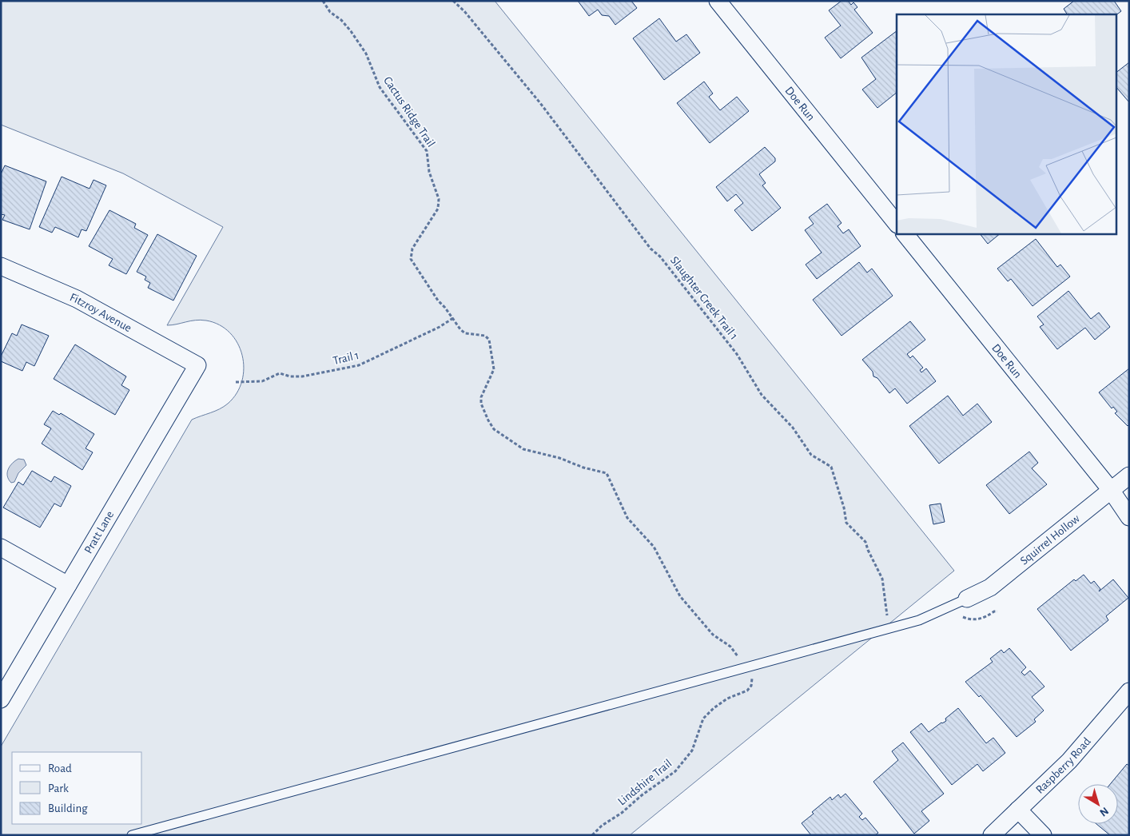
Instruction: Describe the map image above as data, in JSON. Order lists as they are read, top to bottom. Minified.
{"streets":{"street":["Doe Run","Fitzroy Avenue","Pratt Lane","Squirrel Hollow","Raspberry Road"],"path":["Cactus Ridge Trail","Slaughter Creek Trail 1","Trail 1","Lindshire Trail"]},"crossings":[["Doe Run","Squirrel Hollow"],["Cactus Ridge Trail","Trail 1"],["Cactus Ridge Trail","Lindshire Trail"],["Fitzroy Avenue","Pratt Lane"]],"legend":["Road","Park","Building"],"north":"bottom right"}
